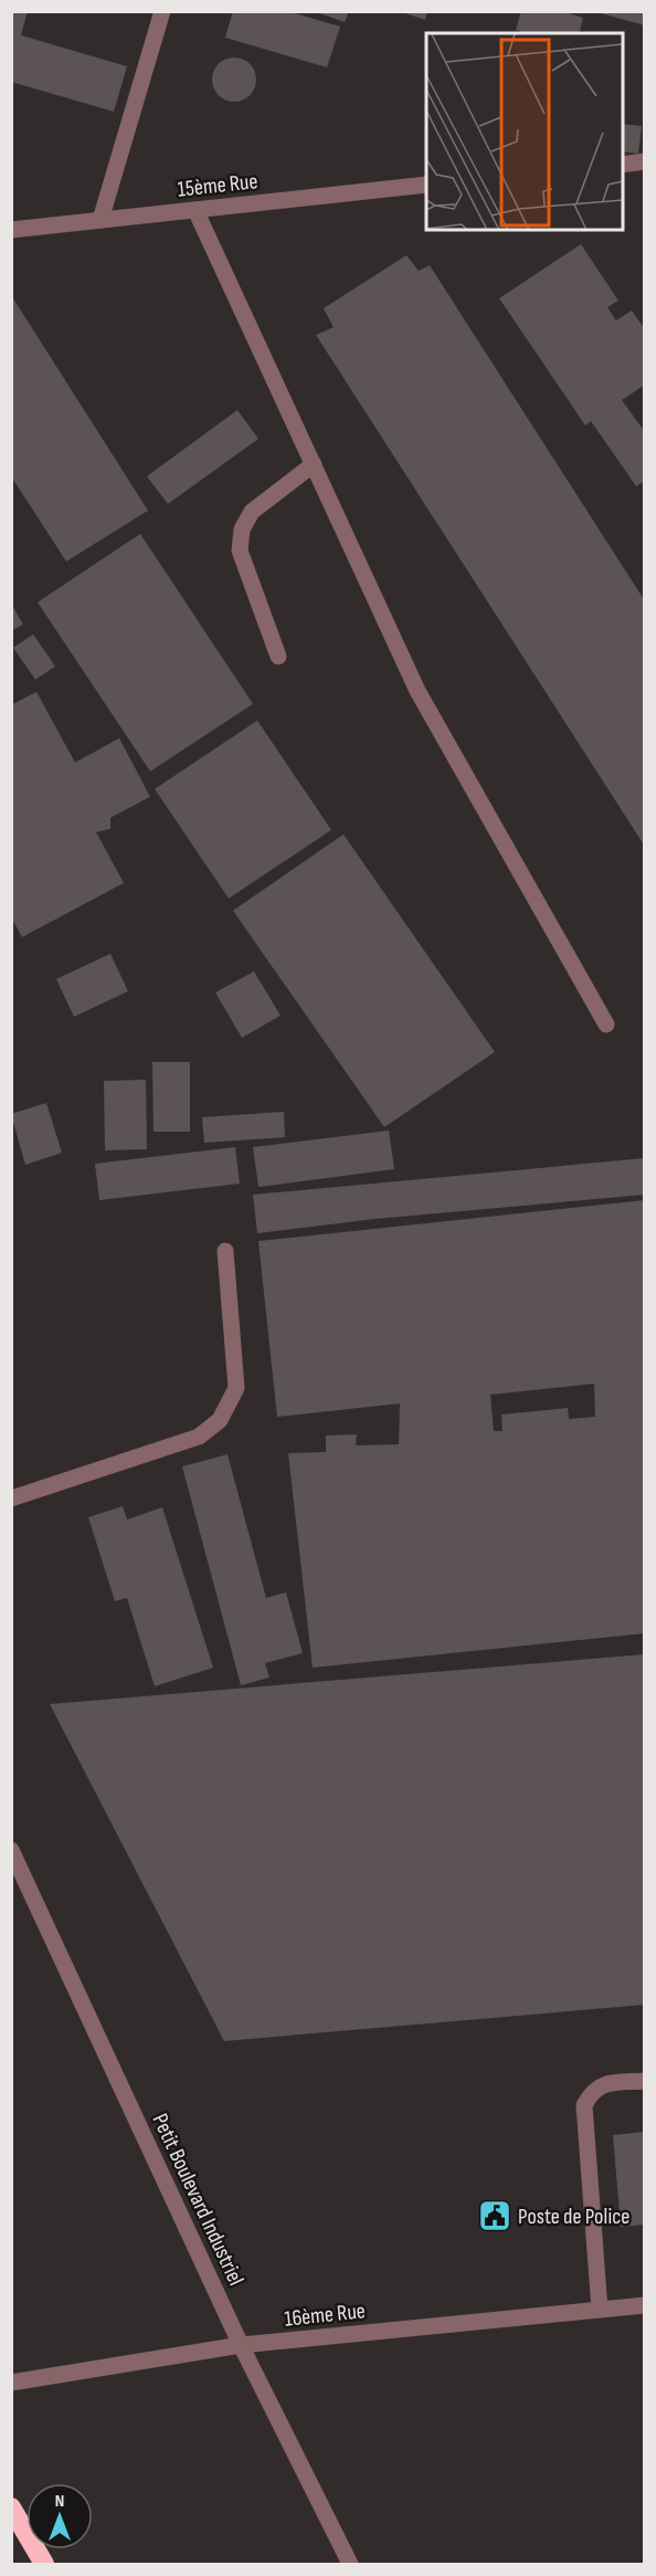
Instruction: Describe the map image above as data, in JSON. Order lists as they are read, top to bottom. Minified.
{"streets":{"street":["15ème Rue","Petit Boulevard Industriel","16ème Rue"]},"crossings":[["Petit Boulevard Industriel","16ème Rue"]],"places":{"public building":["Poste de Police"]},"north":"top"}
